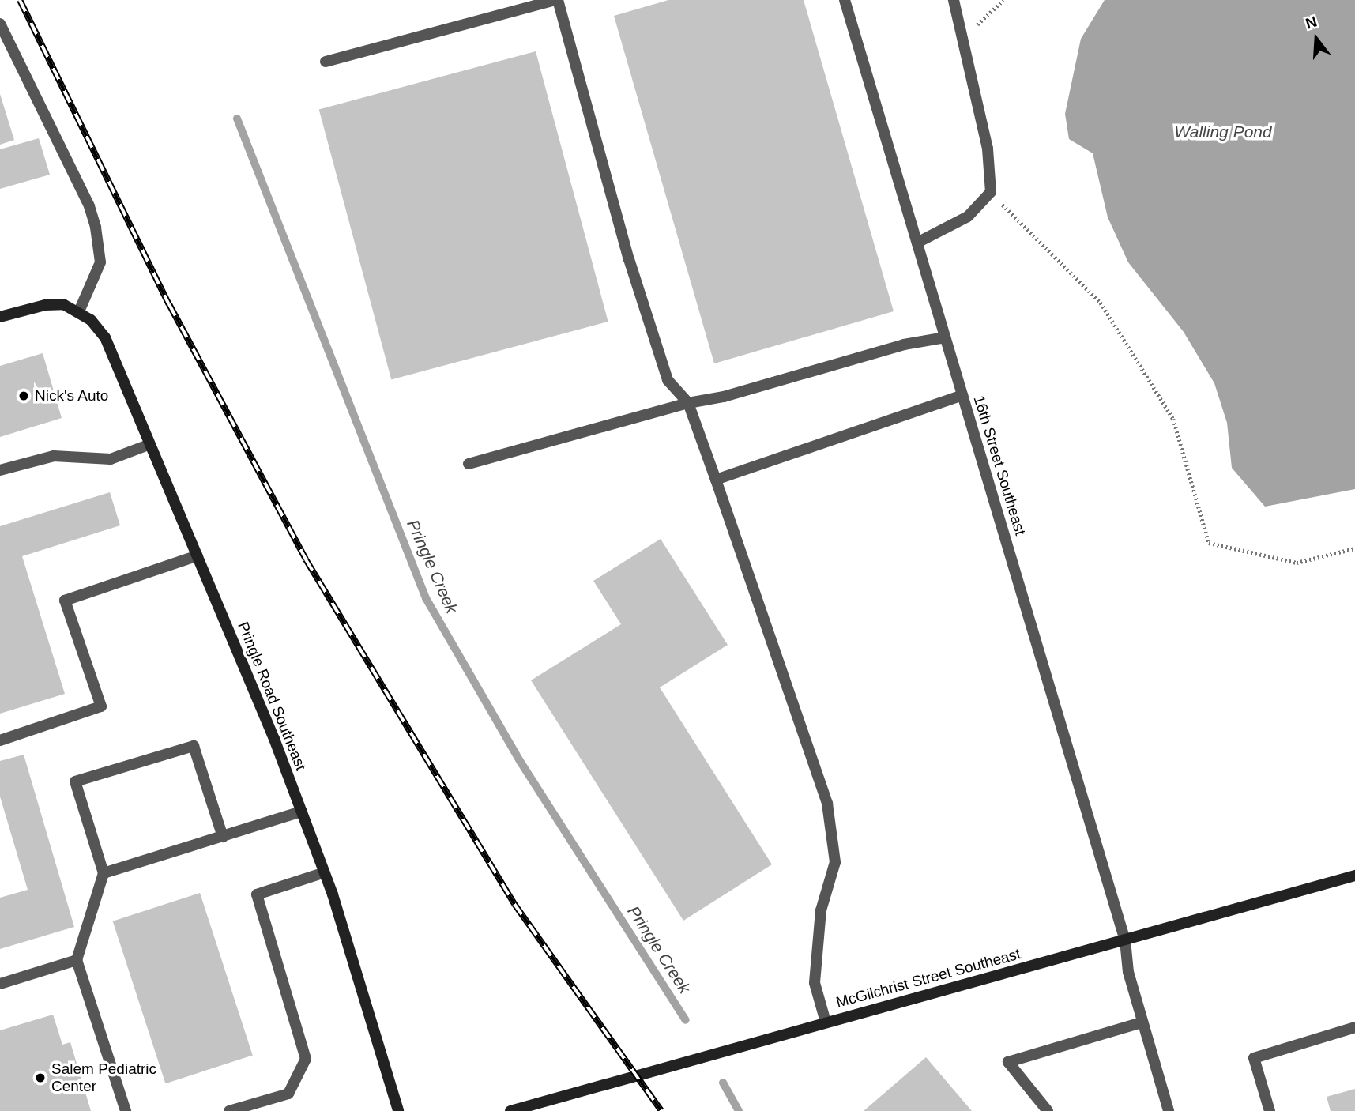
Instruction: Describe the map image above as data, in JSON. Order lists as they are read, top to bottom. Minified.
{"streets":{"street":["16th Street Southeast","Pringle Road Southeast","McGilchrist Street Southeast"]},"crossings":[["16th Street Southeast","McGilchrist Street Southeast"]],"water":["Walling Pond","Pringle Creek"],"places":["Nick's Auto","Salem Pediatric Center"],"north":"top"}
